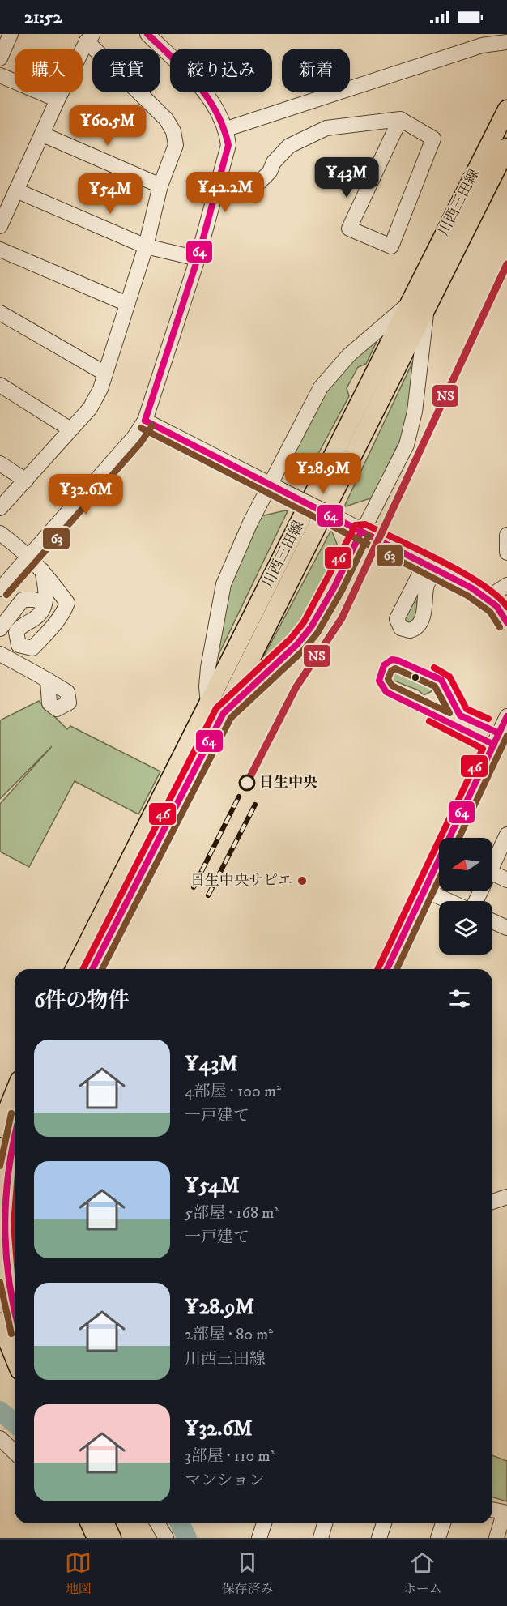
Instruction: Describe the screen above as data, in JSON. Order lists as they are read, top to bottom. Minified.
{"streets":{"main road":["川西三田線"]},"places":["日生中央","日生中央サピエ"],"lines":["transit line 64","transit line NS","transit line 63","transit line 46"],"north":"left","page":{"status":"21:52","chip":["購入","賃貸","絞り込み","新着"],"price":["¥60.5M","¥43M","¥42.2M","¥54M","¥28.9M","¥32.6M"],"heading":"6件の物件","list":[{"name":"¥43M","note":"4部屋 · 100 m² · 一戸建て"},{"name":"¥54M","note":"5部屋 · 168 m² · 一戸建て"},{"name":"¥28.9M","note":"2部屋 · 80 m² · 川西三田線"},{"name":"¥32.6M","note":"3部屋 · 110 m² · マンション"}],"tabs":["地図","保存済み","ホーム"]}}
